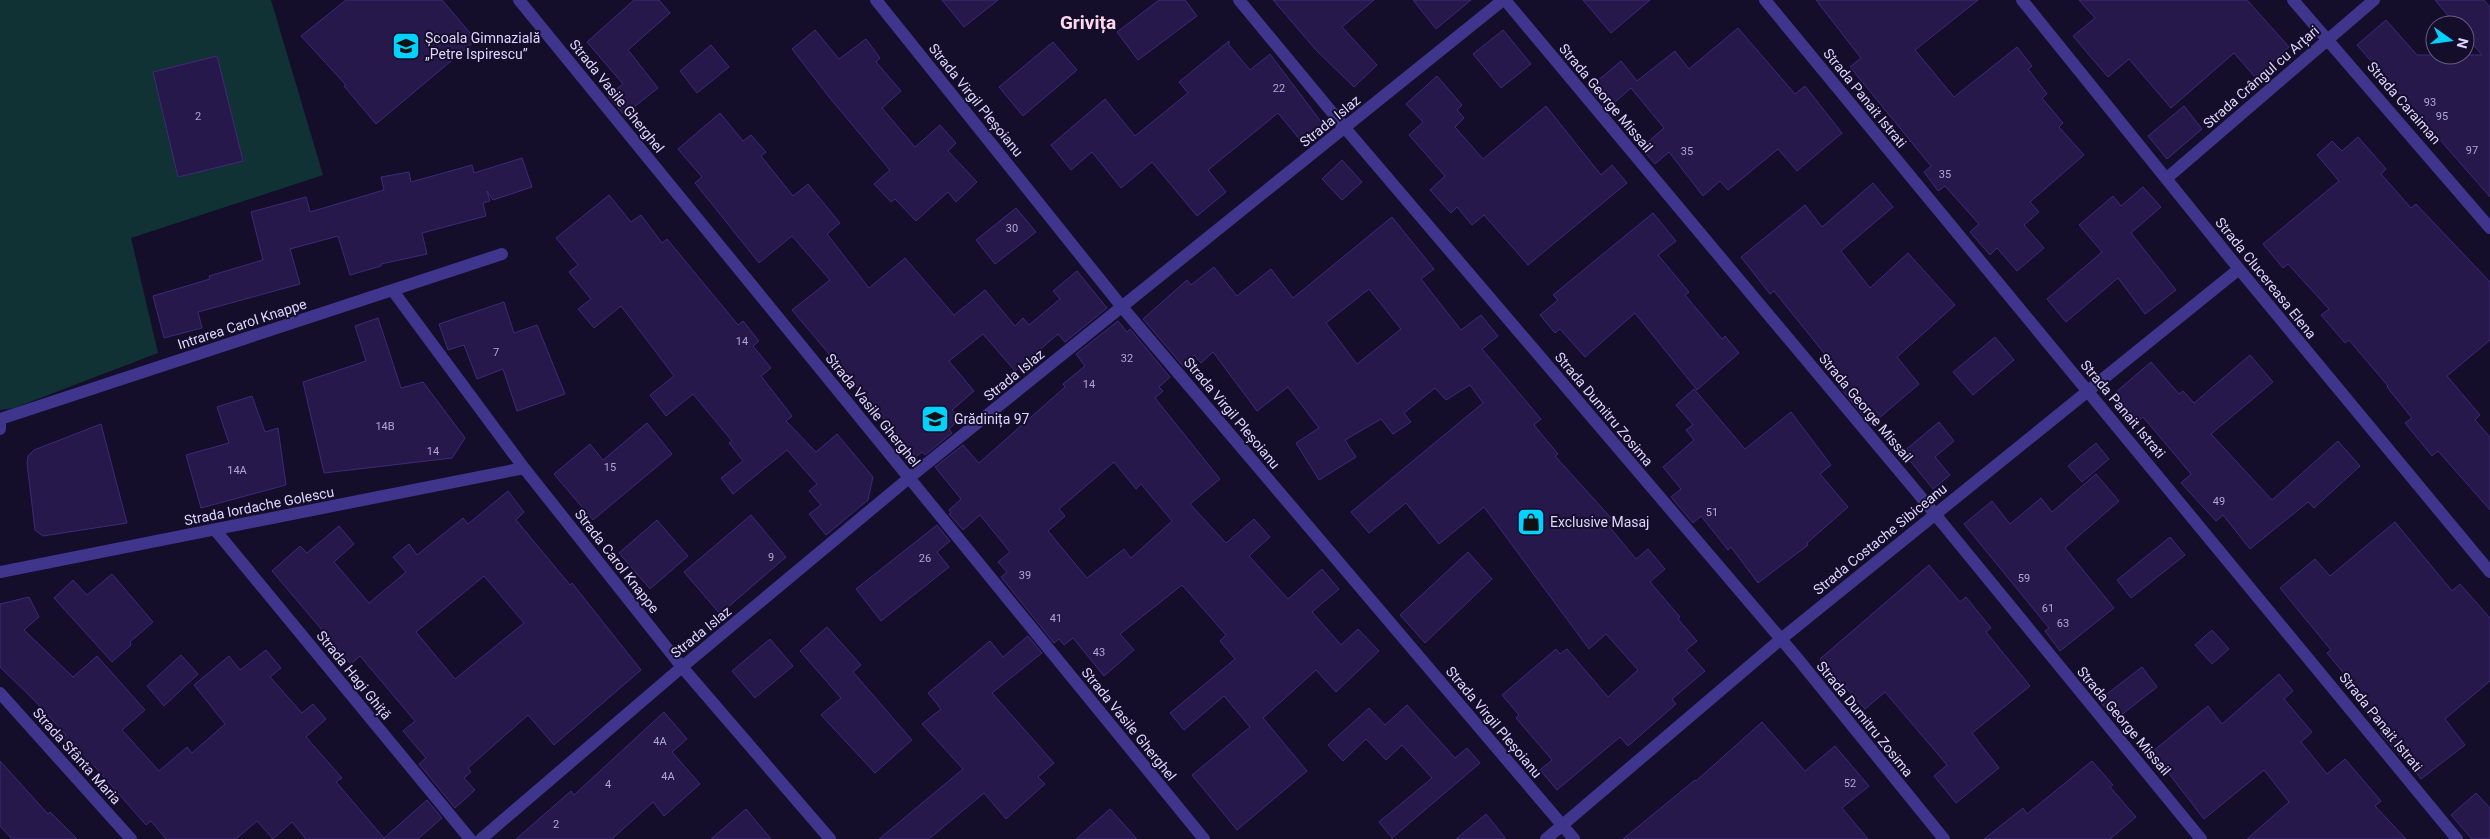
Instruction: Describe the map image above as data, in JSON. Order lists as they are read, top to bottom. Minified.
{"streets":{"street":["Strada Crângul cu Arțari","Strada Vasile Gherghel","Strada George Missail","Strada Panait Istrati","Strada Virgil Pleșoianu","Strada Caraiman","Strada Islaz","Strada Clucereasa Elena","Intrarea Carol Knappe","Strada Dumitru Zosima","Strada Iordache Golescu","Strada Costache Sibiceanu","Strada Carol Knappe","Strada Hagi Ghiță","Strada Sfânta Maria"]},"crossings":[["Strada Crângul cu Arțari","Strada Caraiman"],["Strada Crângul cu Arțari","Strada Clucereasa Elena"],["Strada Vasile Gherghel","Strada Islaz"],["Strada George Missail","Strada Islaz"],["Strada George Missail","Strada Costache Sibiceanu"],["Strada Panait Istrati","Strada Costache Sibiceanu"],["Strada Virgil Pleșoianu","Strada Islaz"],["Strada Virgil Pleșoianu","Strada Costache Sibiceanu"],["Strada Islaz","Strada Dumitru Zosima"],["Strada Islaz","Strada Carol Knappe"],["Strada Clucereasa Elena","Strada Costache Sibiceanu"],["Intrarea Carol Knappe","Strada Carol Knappe"],["Strada Dumitru Zosima","Strada Costache Sibiceanu"],["Strada Iordache Golescu","Strada Carol Knappe"],["Strada Iordache Golescu","Strada Hagi Ghiță"]],"districts":["Grivița"],"places":{"school or university":["Școala Gimnazială „Petre Ispirescu”","Grădinița 97"],"shop":["Exclusive Masaj"]},"house_numbers":["22","93","2","95","97","35","35","30","14","7","32","14","14B","14","15","14A","49","51","9","26","39","59","61","41","63","43","4A","4A","52","4","2"],"north":"right"}
